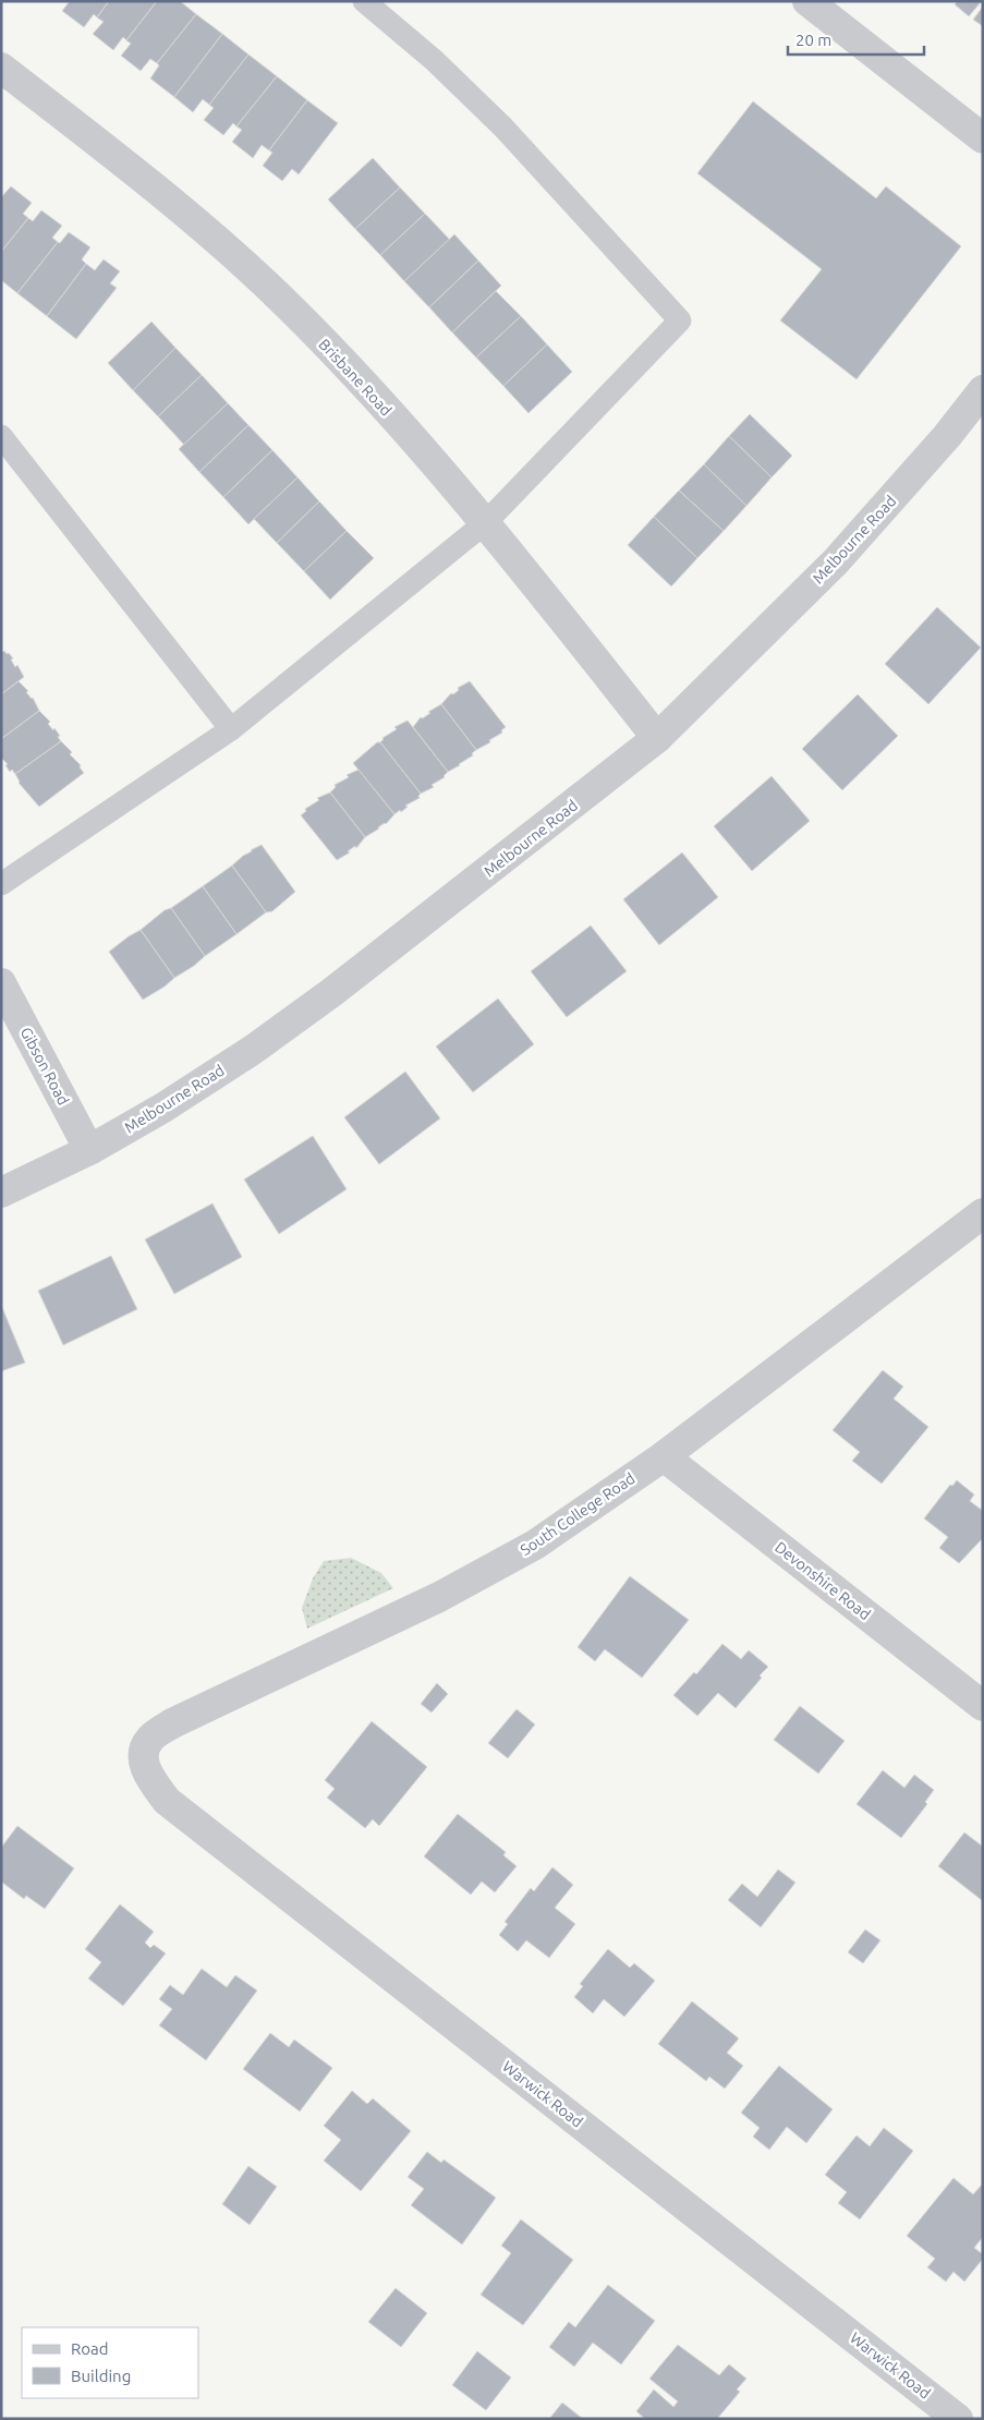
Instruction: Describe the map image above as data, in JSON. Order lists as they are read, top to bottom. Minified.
{"streets":{"street":["Brisbane Road","Melbourne Road","Gibson Road","South College Road","Devonshire Road","Warwick Road"]},"crossings":[["Brisbane Road","Melbourne Road"],["Melbourne Road","Gibson Road"],["South College Road","Devonshire Road"],["South College Road","Warwick Road"]],"legend":["Road","Building"],"scale_bar":"20 m"}
